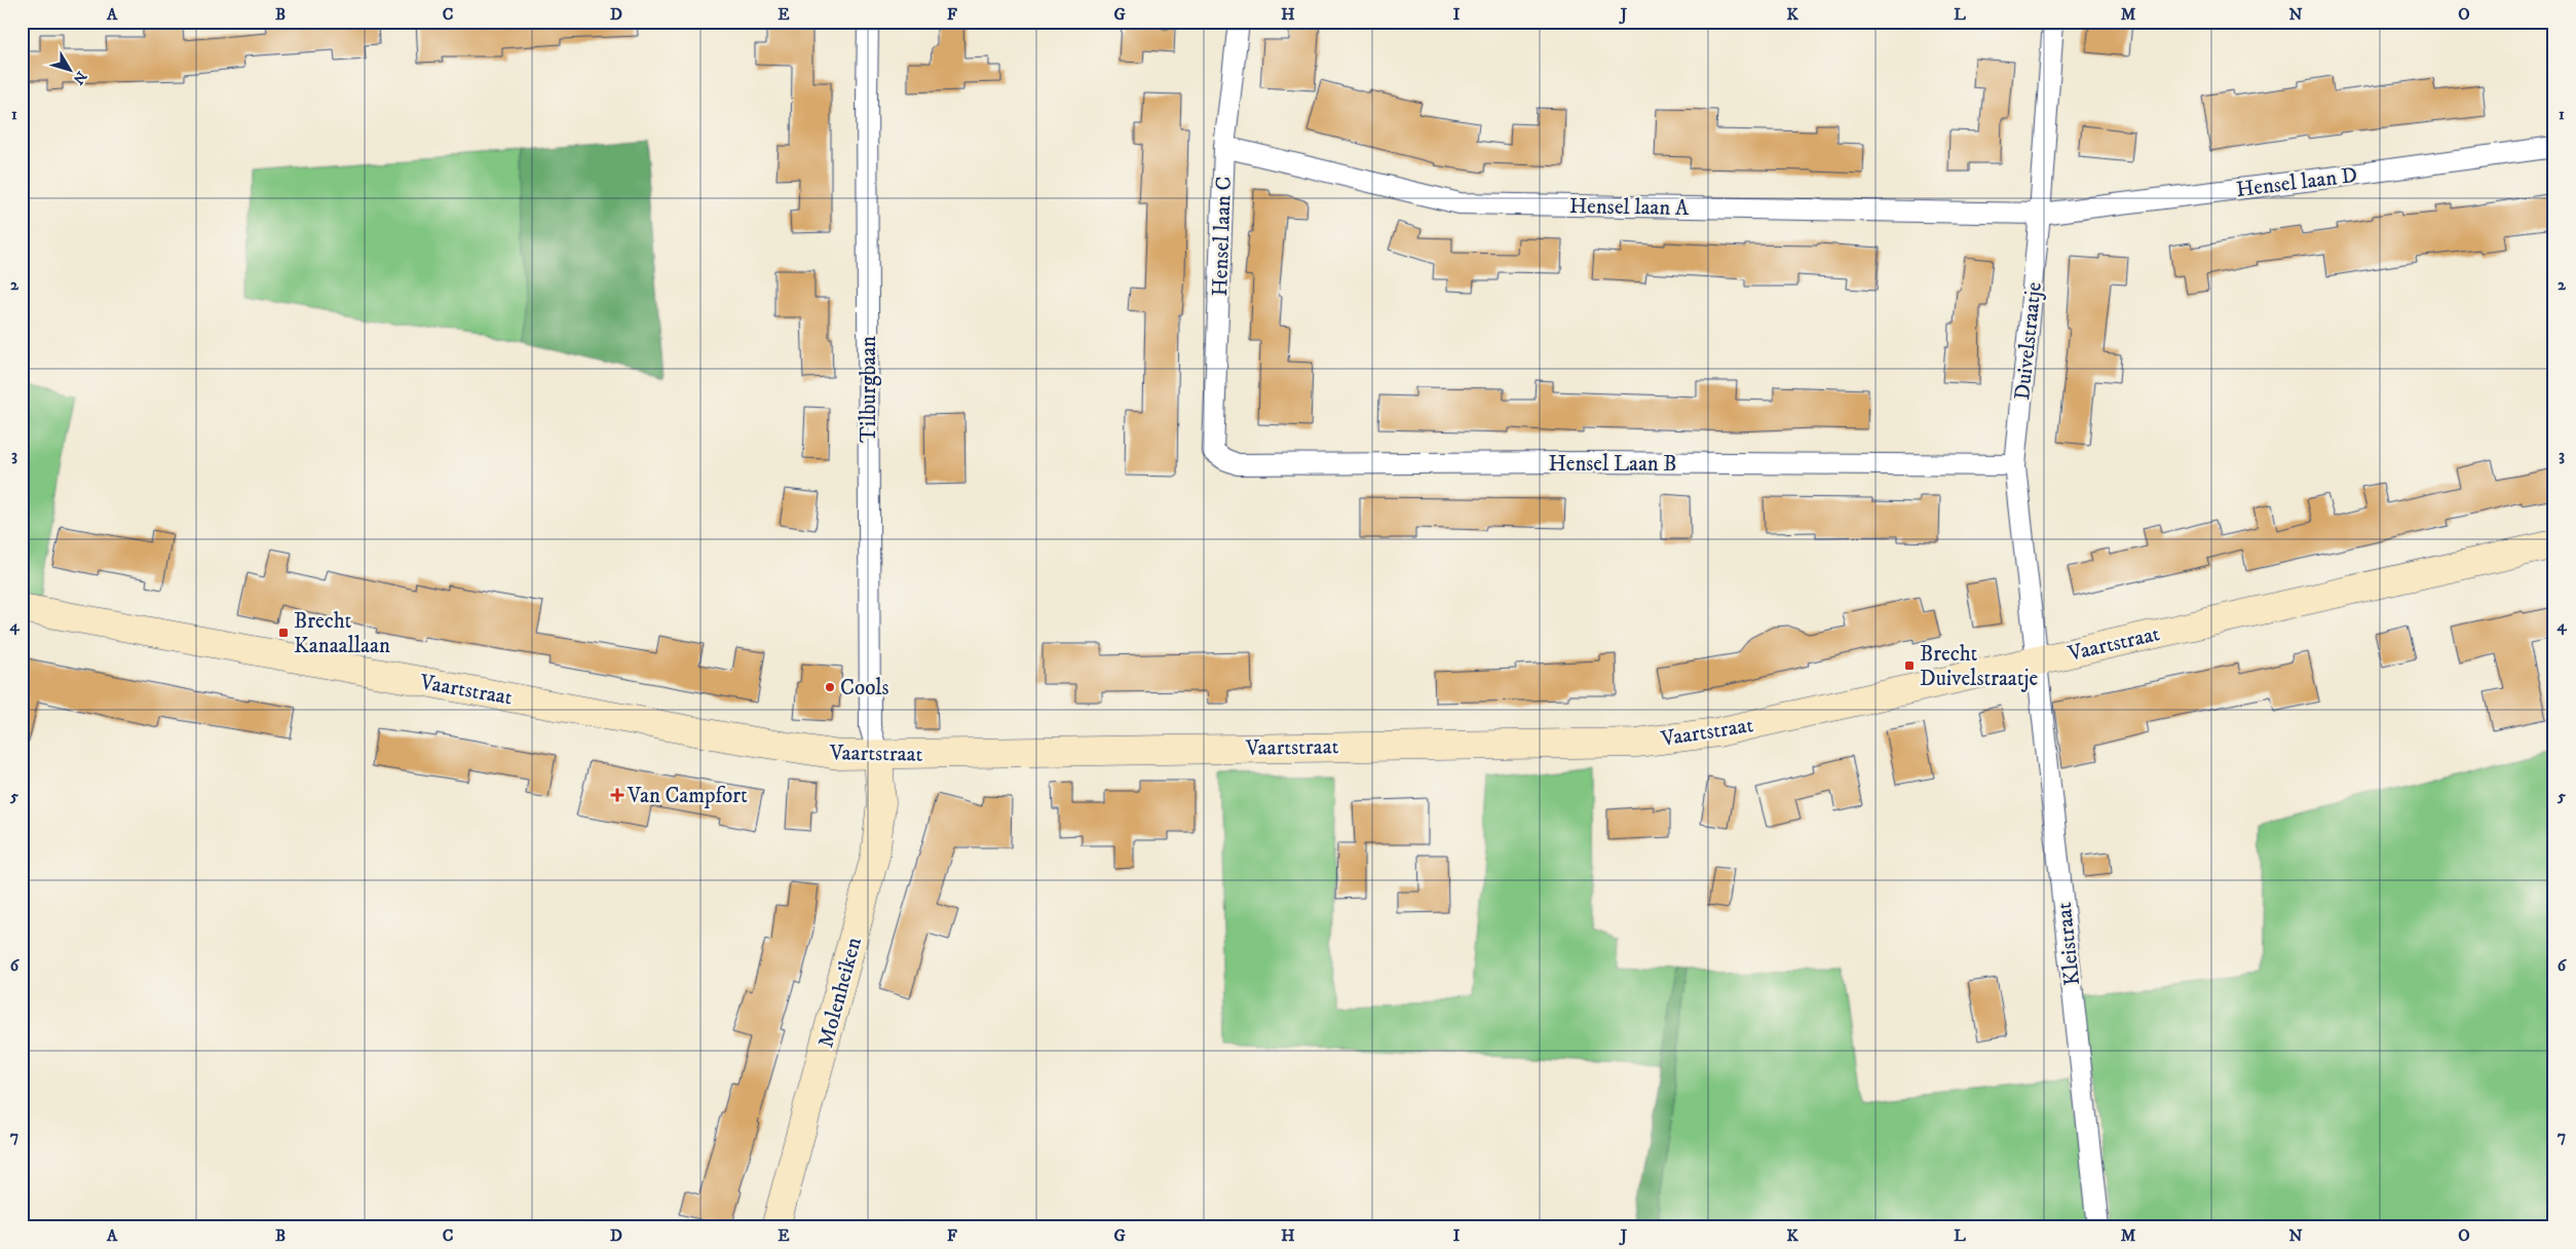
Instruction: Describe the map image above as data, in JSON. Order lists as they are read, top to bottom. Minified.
{"streets":{"main road":["Vaartstraat","Molenheiken"],"street":["Hensel laan D","Hensel laan A","Hensel laan C","Duivelstraatje","Tilburgbaan","Hensel Laan B","Kleistraat"]},"crossings":[["Hensel laan D","Hensel laan A"],["Hensel laan D","Duivelstraatje"],["Hensel laan A","Hensel laan C"],["Hensel laan A","Duivelstraatje"],["Hensel laan C","Hensel Laan B"],["Duivelstraatje","Hensel Laan B"],["Duivelstraatje","Vaartstraat"],["Duivelstraatje","Kleistraat"],["Tilburgbaan","Vaartstraat"],["Tilburgbaan","Molenheiken"],["Vaartstraat","Kleistraat"],["Vaartstraat","Molenheiken"]],"places":{"transit":["Brecht Kanaallaan","Brecht Duivelstraatje"],"other":["Cools"],"health":["Van Campfort"]},"north":"bottom right","grid":{"columns":["A","B","C","D","E","F","G","H","I","J","K","L","M","N","O"],"rows":["1","2","3","4","5","6","7"]}}
